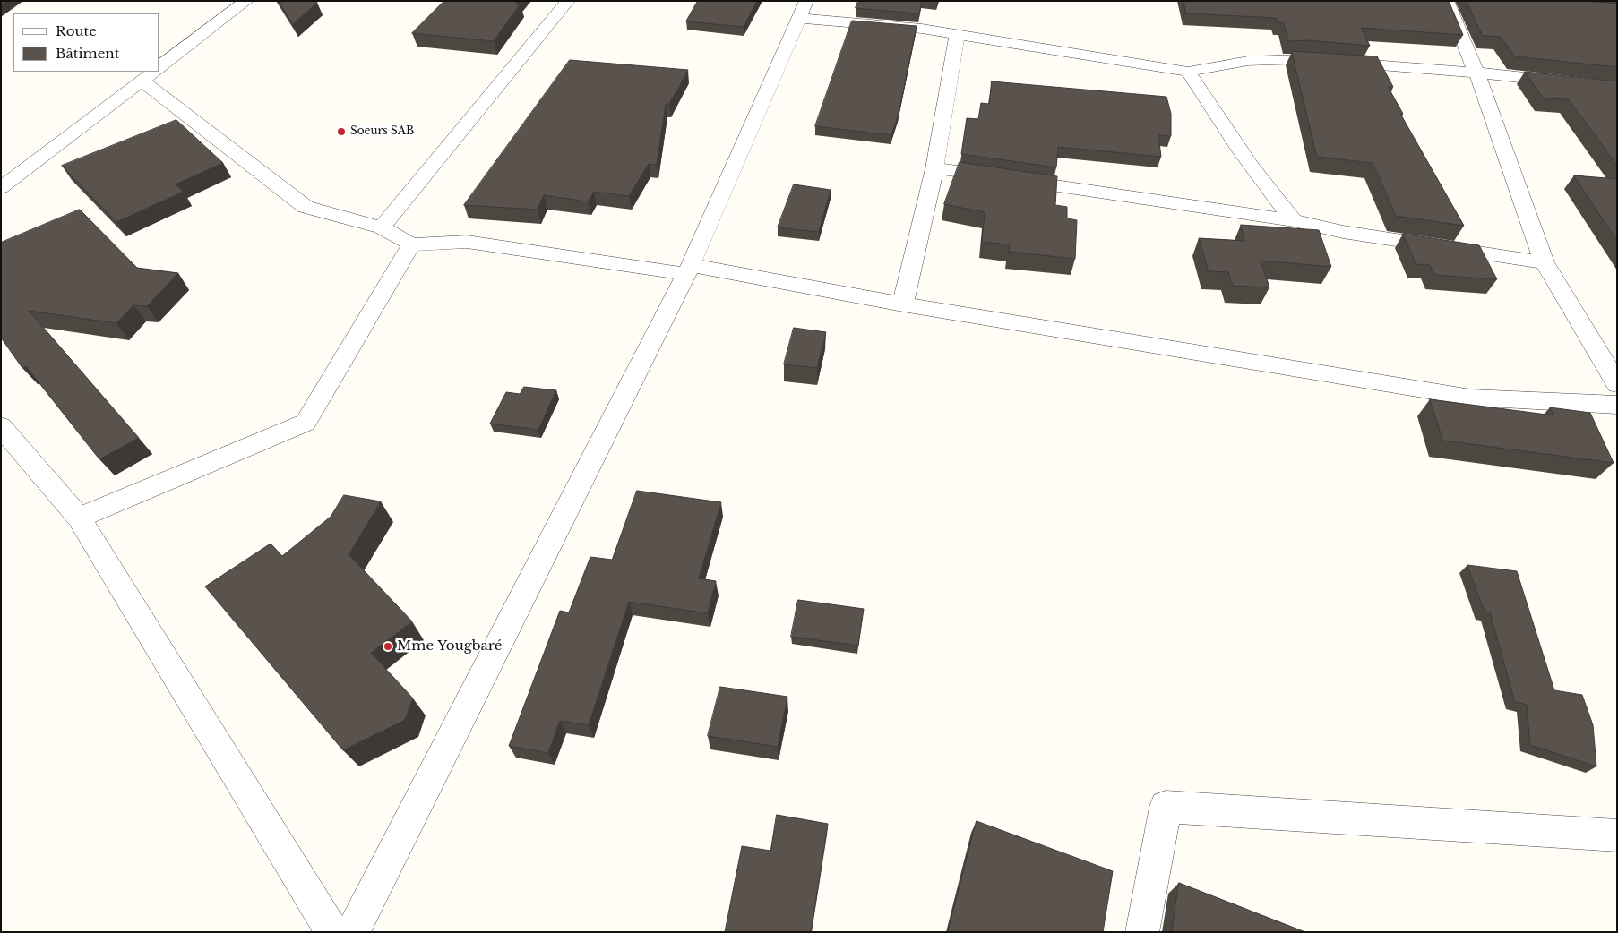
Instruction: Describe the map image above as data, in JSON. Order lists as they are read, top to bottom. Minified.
{"places":["Soeurs SAB","Mme Yougbaré"],"legend":["Route","Bâtiment"]}
